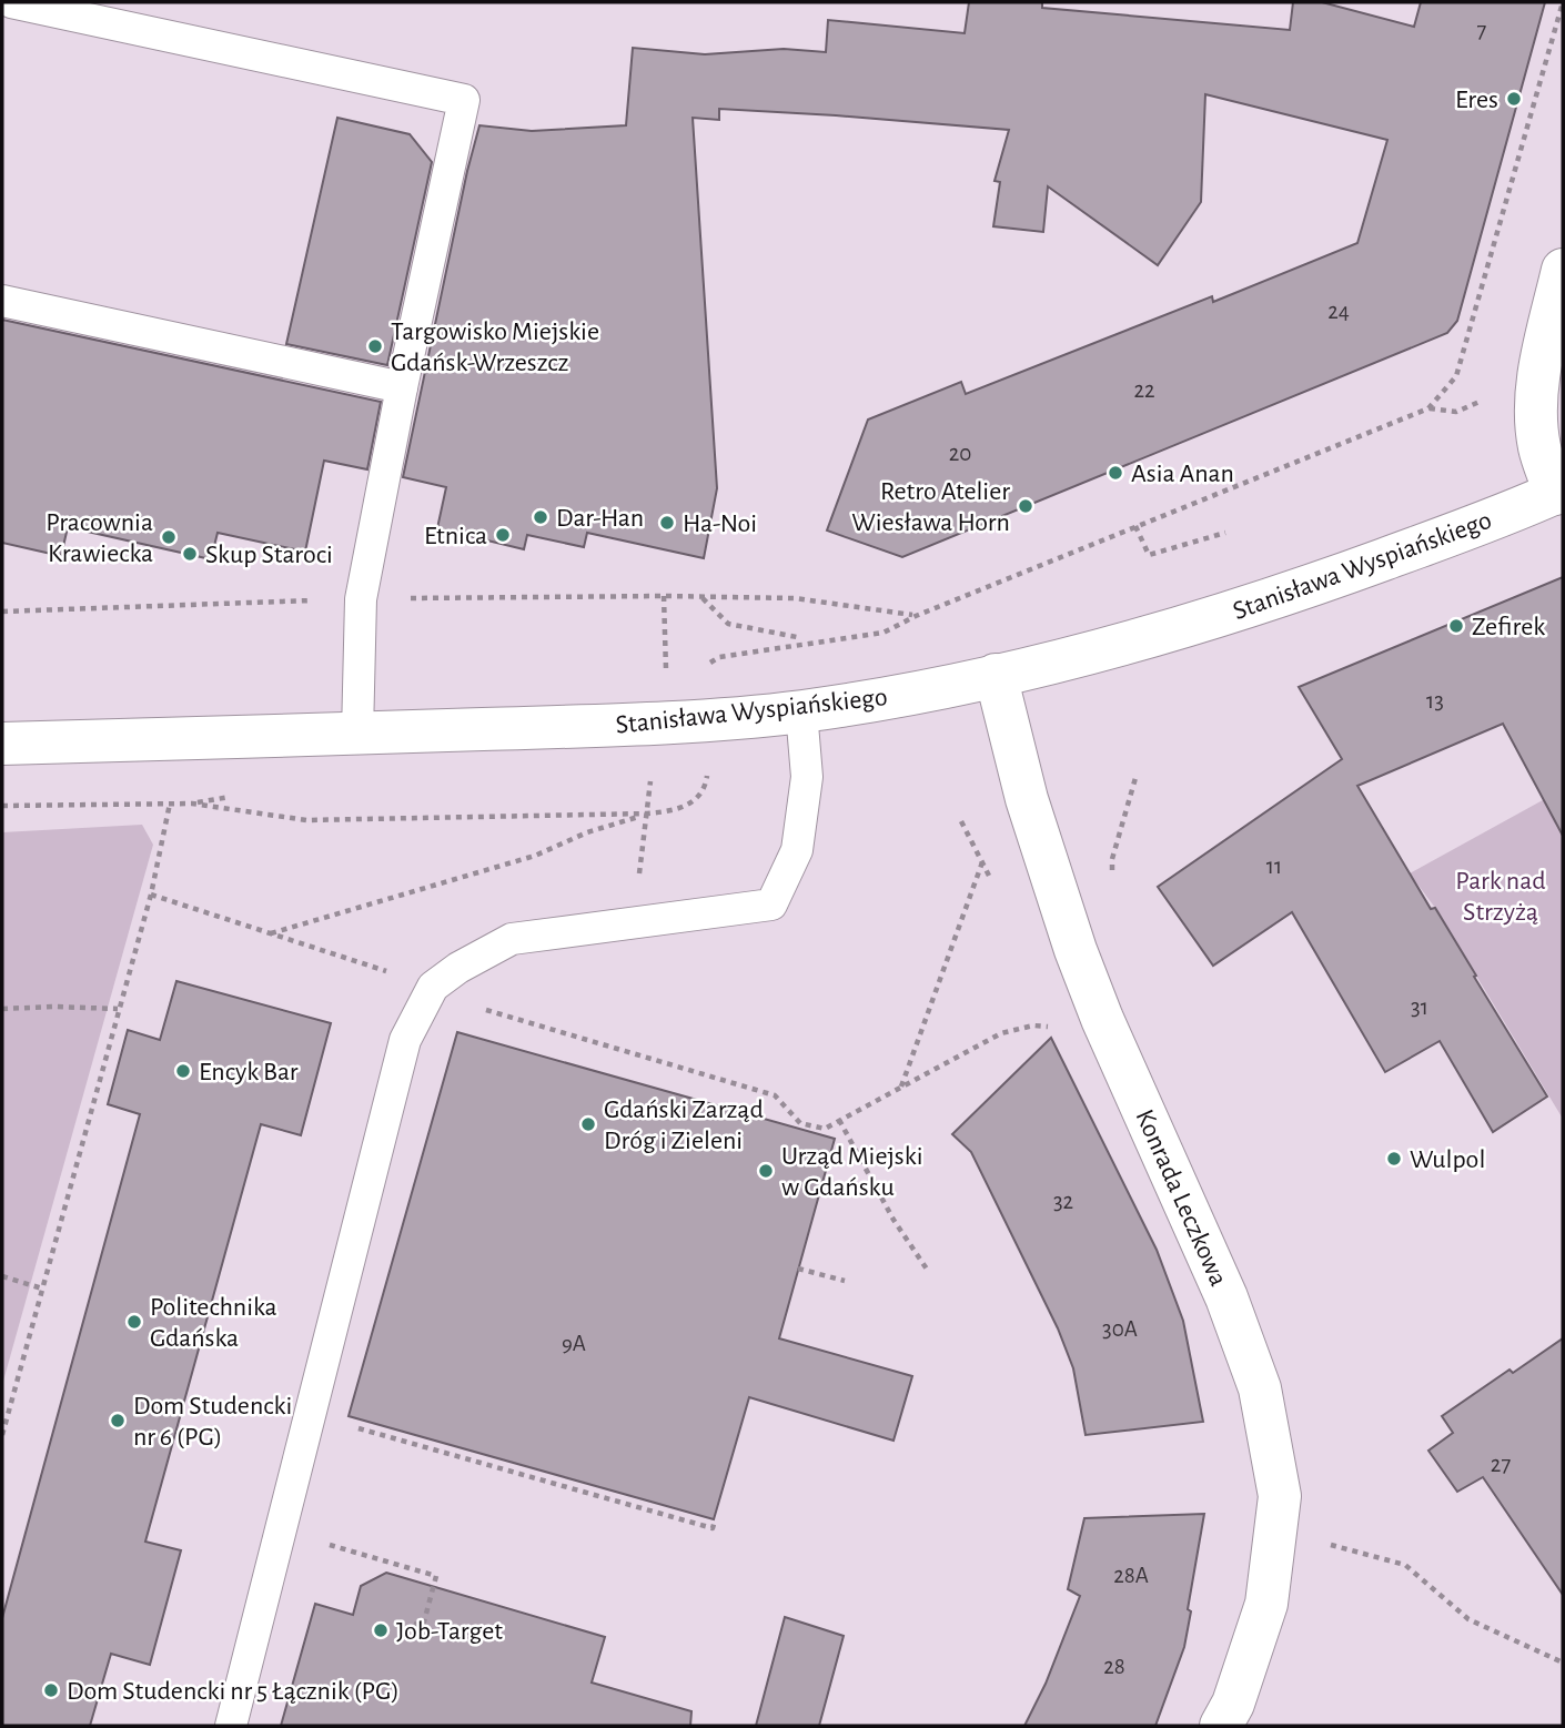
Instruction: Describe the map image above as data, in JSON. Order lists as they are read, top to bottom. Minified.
{"streets":{"main road":["Stanisława Wyspiańskiego","Konrada Leczkowa"]},"crossings":[["Stanisława Wyspiańskiego","Konrada Leczkowa"]],"parks":["Park nad Strzyżą"],"places":["Eres","Targowisko Miejskie Gdańsk-Wrzeszcz","Asia Anan","Retro Atelier Wiesława Horn","Dar-Han","Ha-Noi","Etnica","Pracownia Krawiecka","Skup Staroci","Zefirek","Encyk Bar","Gdański Zarząd Dróg i Zieleni","Wulpol","Urząd Miejski w Gdańsku","Politechnika Gdańska","Dom Studencki nr 6 (PG)","Job-Target","Dom Studencki nr 5 Łącznik (PG)"],"house_numbers":["7","24","22","20","13","11","31","32","30A","9A","27","28A","28"]}
